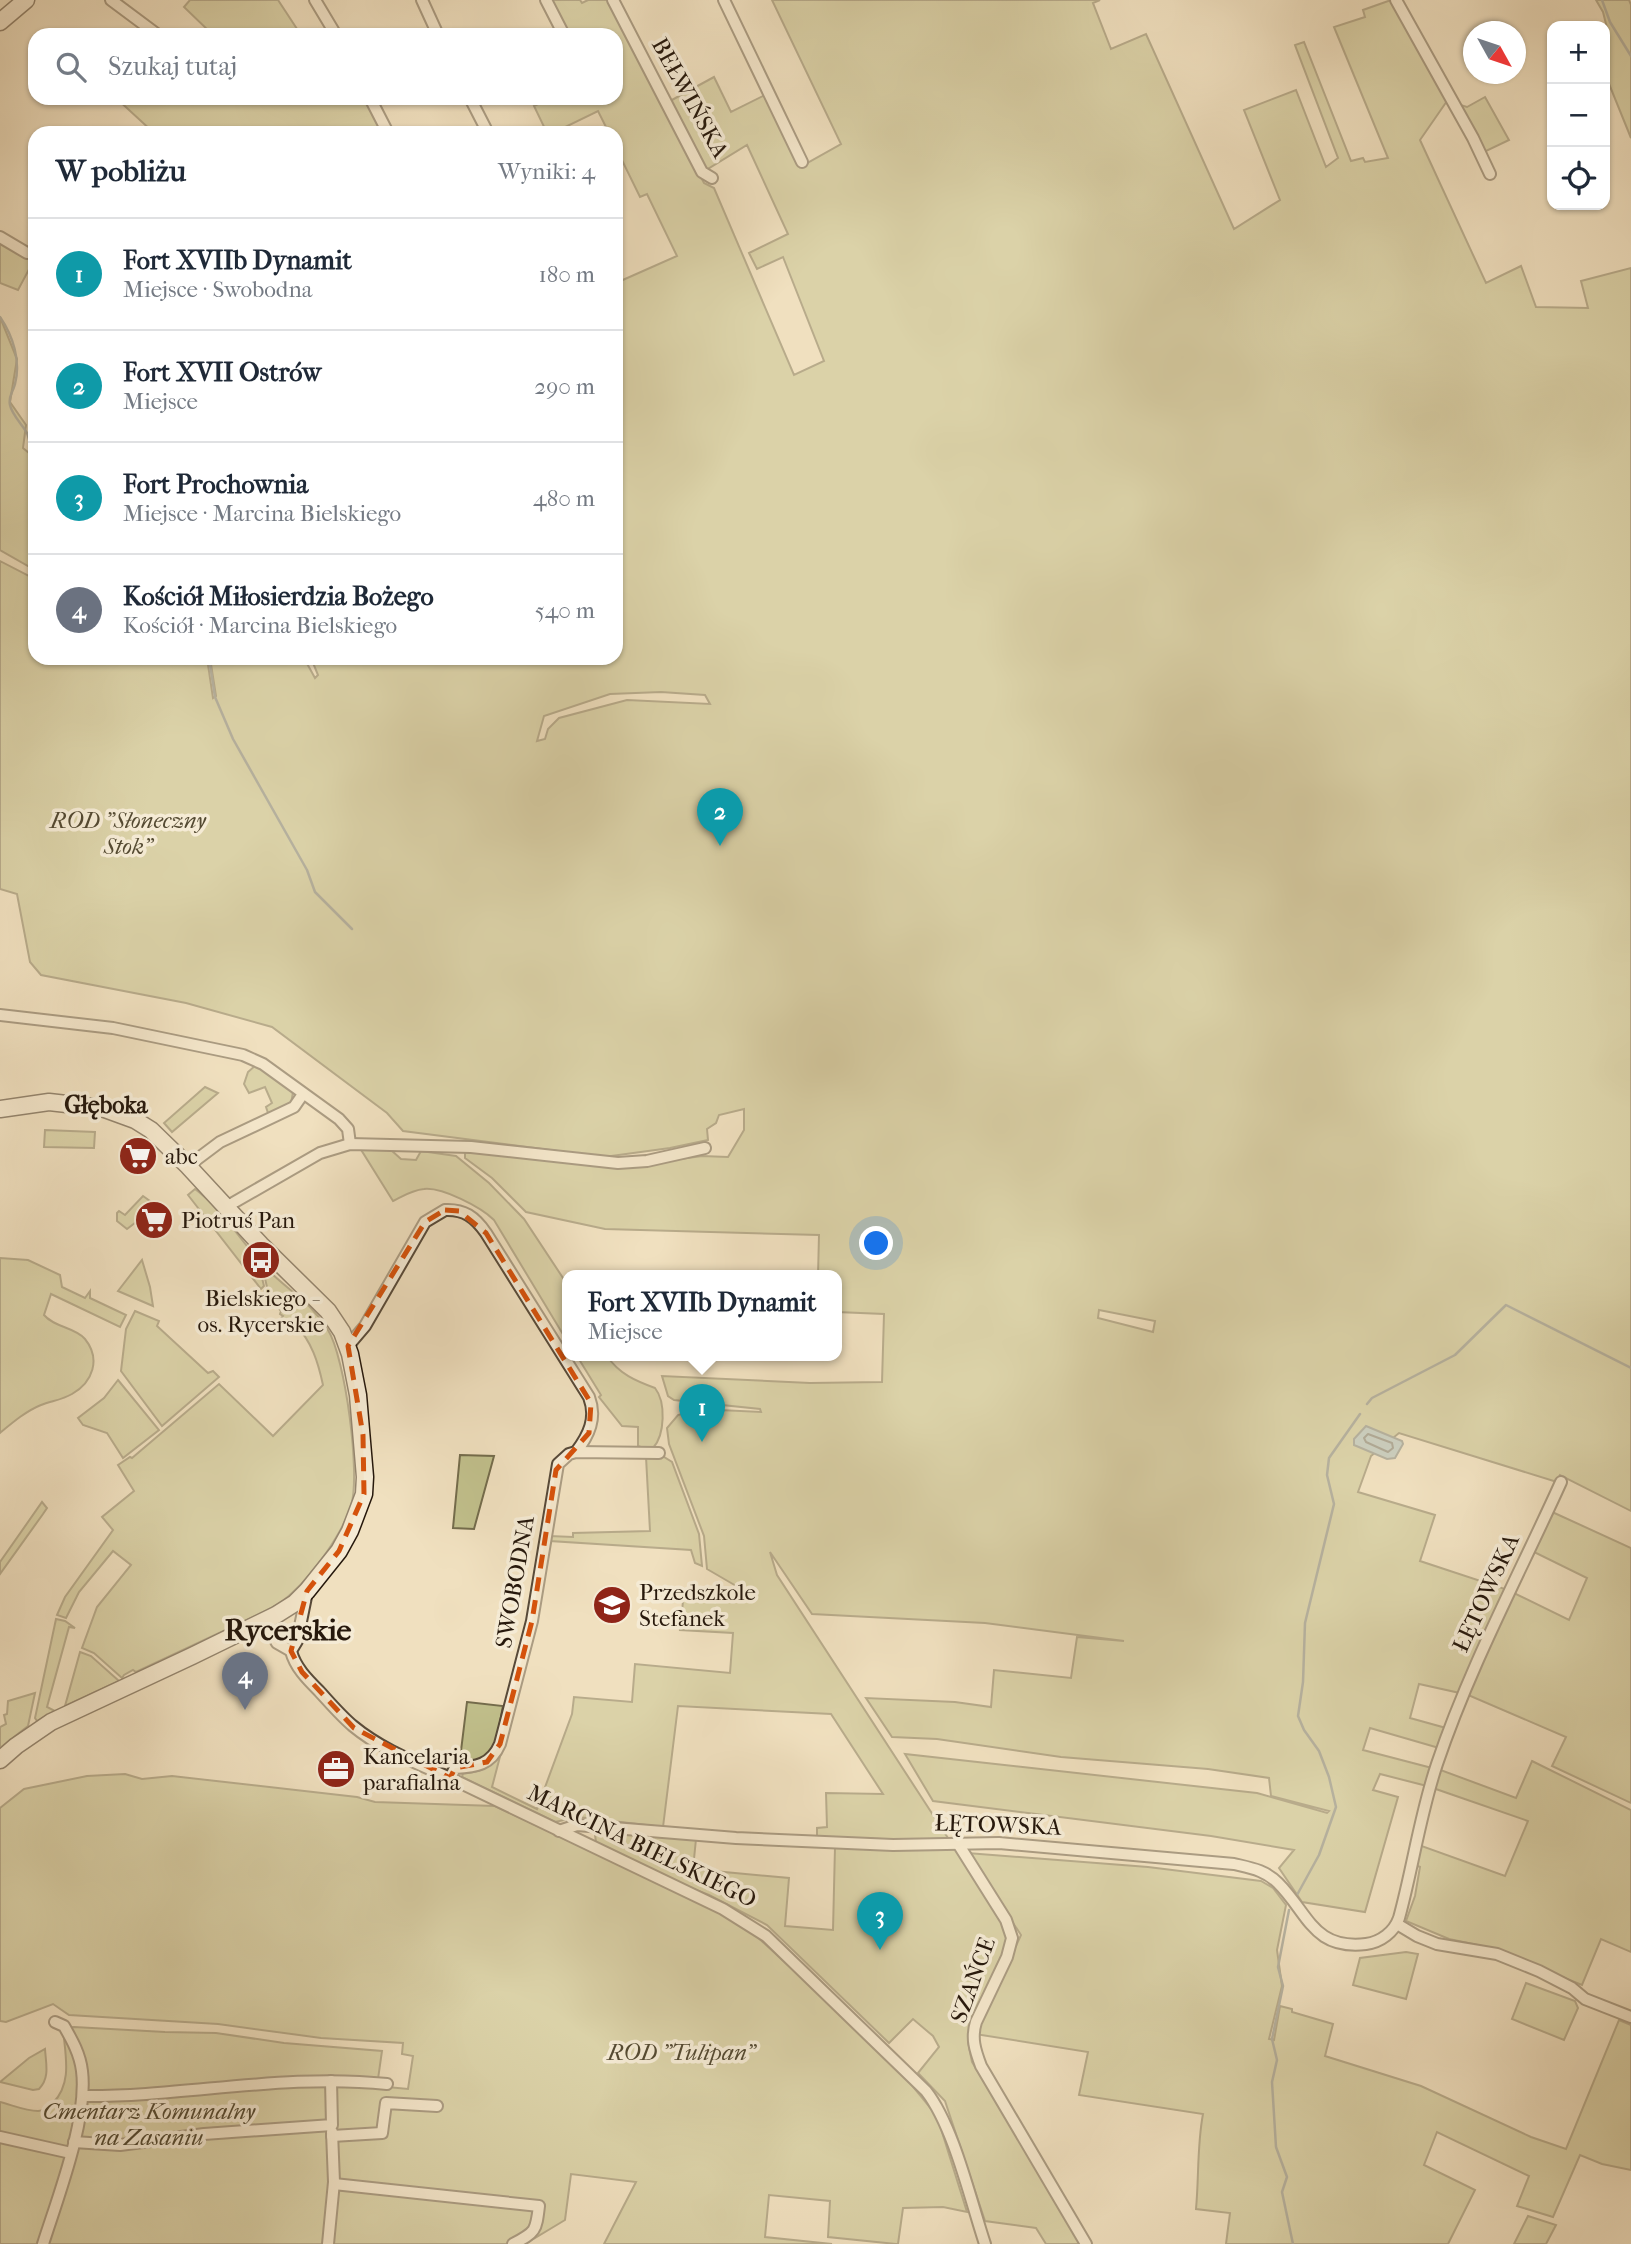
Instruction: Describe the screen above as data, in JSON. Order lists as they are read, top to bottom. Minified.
{"streets":{"street":["BEŁWIŃSKA","SWOBODNA","ŁĘTOWSKA","MARCINA BIELSKIEGO","SZAŃCE"]},"crossings":[["SWOBODNA","MARCINA BIELSKIEGO"],["ŁĘTOWSKA","MARCINA BIELSKIEGO"],["ŁĘTOWSKA","SZAŃCE"]],"districts":["Głęboka","Rycerskie"],"parks":["ROD \"Słoneczny Stok\"","ROD \"Tulipan\"","Cmentarz Komunalny na Zasaniu"],"places":{"supermarket":["abc","Piotruś Pan"],"bus stop":["Bielskiego - os. Rycerskie"],"school or university":["Przedszkole Stefanek"],"office":["Kancelaria parafialna"]},"north":"bottom right","page":{"map_buttons":["+","−"],"search":"Szukaj tutaj","heading":["W pobliżu","Wyniki: 4"],"list":[{"mark":"1","name":"Fort XVIIb Dynamit","note":"Miejsce · Swobodna","value":"180 m"},{"mark":"2","name":"Fort XVII Ostrów","note":"Miejsce","value":"290 m"},{"mark":"3","name":"Fort Prochownia","note":"Miejsce · Marcina Bielskiego","value":"480 m"},{"mark":"4","name":"Kościół Miłosierdzia Bożego","note":"Kościół · Marcina Bielskiego","value":"540 m"}],"pins":["2","1","4","3"],"popup":["Fort XVIIb Dynamit","Miejsce"]}}
